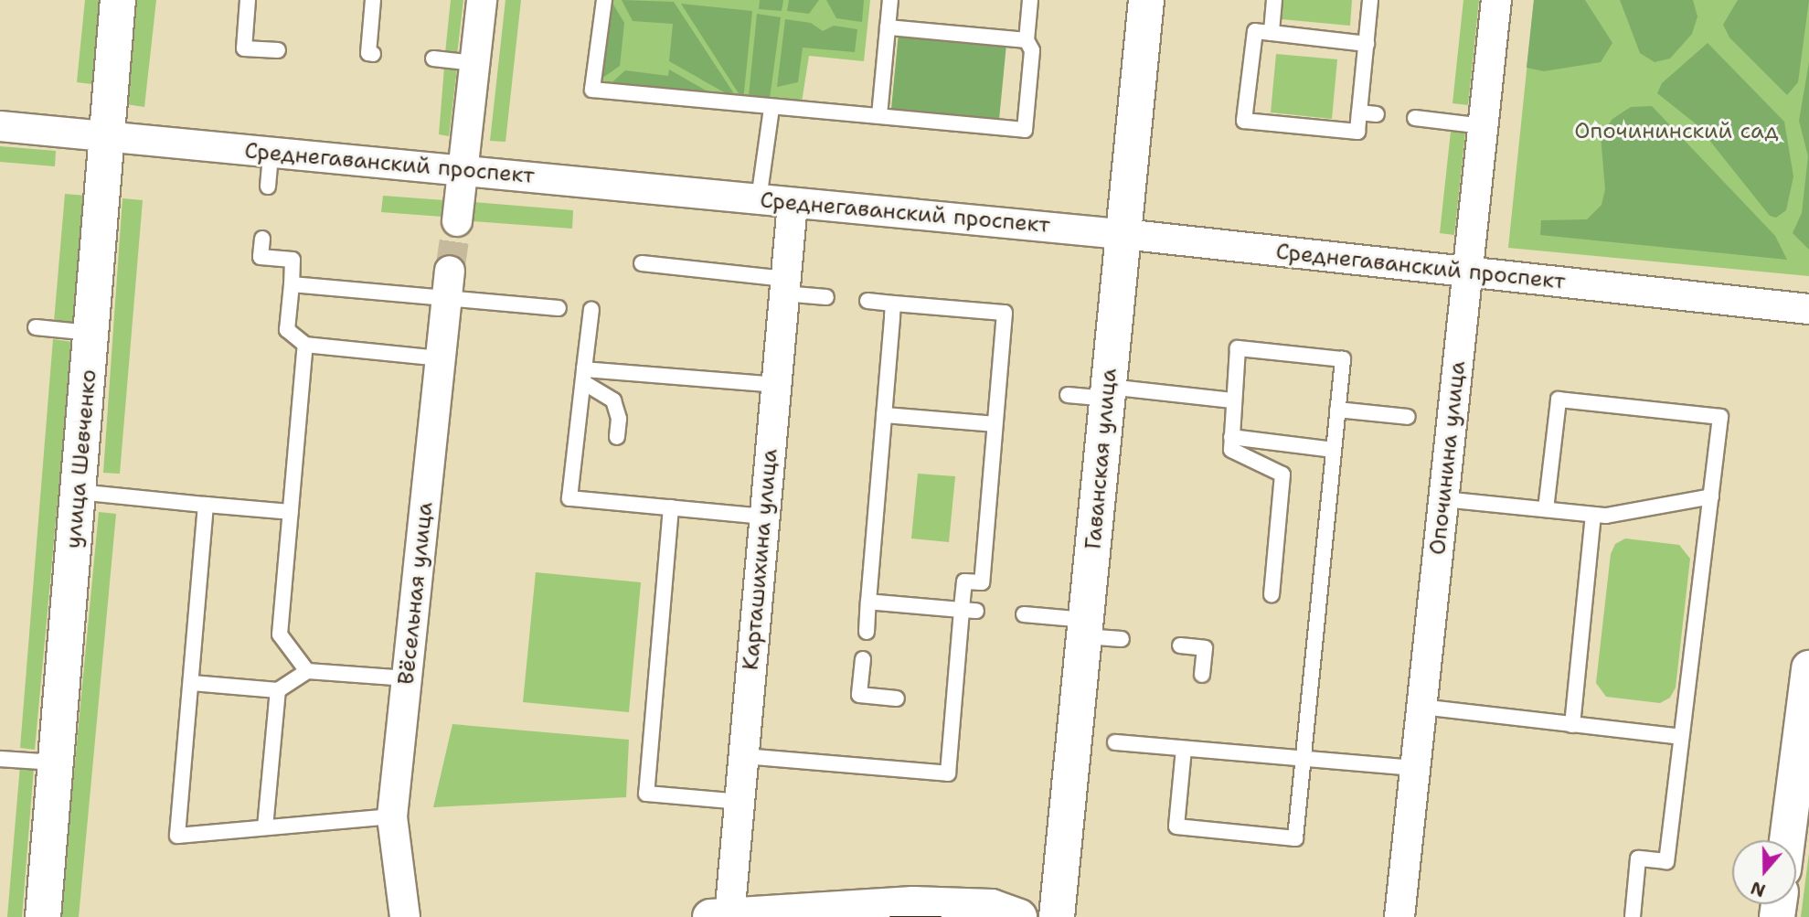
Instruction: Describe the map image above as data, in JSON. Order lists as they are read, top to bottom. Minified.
{"streets":{"street":["Среднегаванский проспект","Опочинина улица","улица Шевченко","Гаванская улица","Карташихина улица","Вёсельная улица"]},"crossings":[["Среднегаванский проспект","Опочинина улица"],["Среднегаванский проспект","улица Шевченко"],["Среднегаванский проспект","Гаванская улица"],["Среднегаванский проспект","Карташихина улица"]],"parks":["Опочининский сад"],"north":"bottom"}
